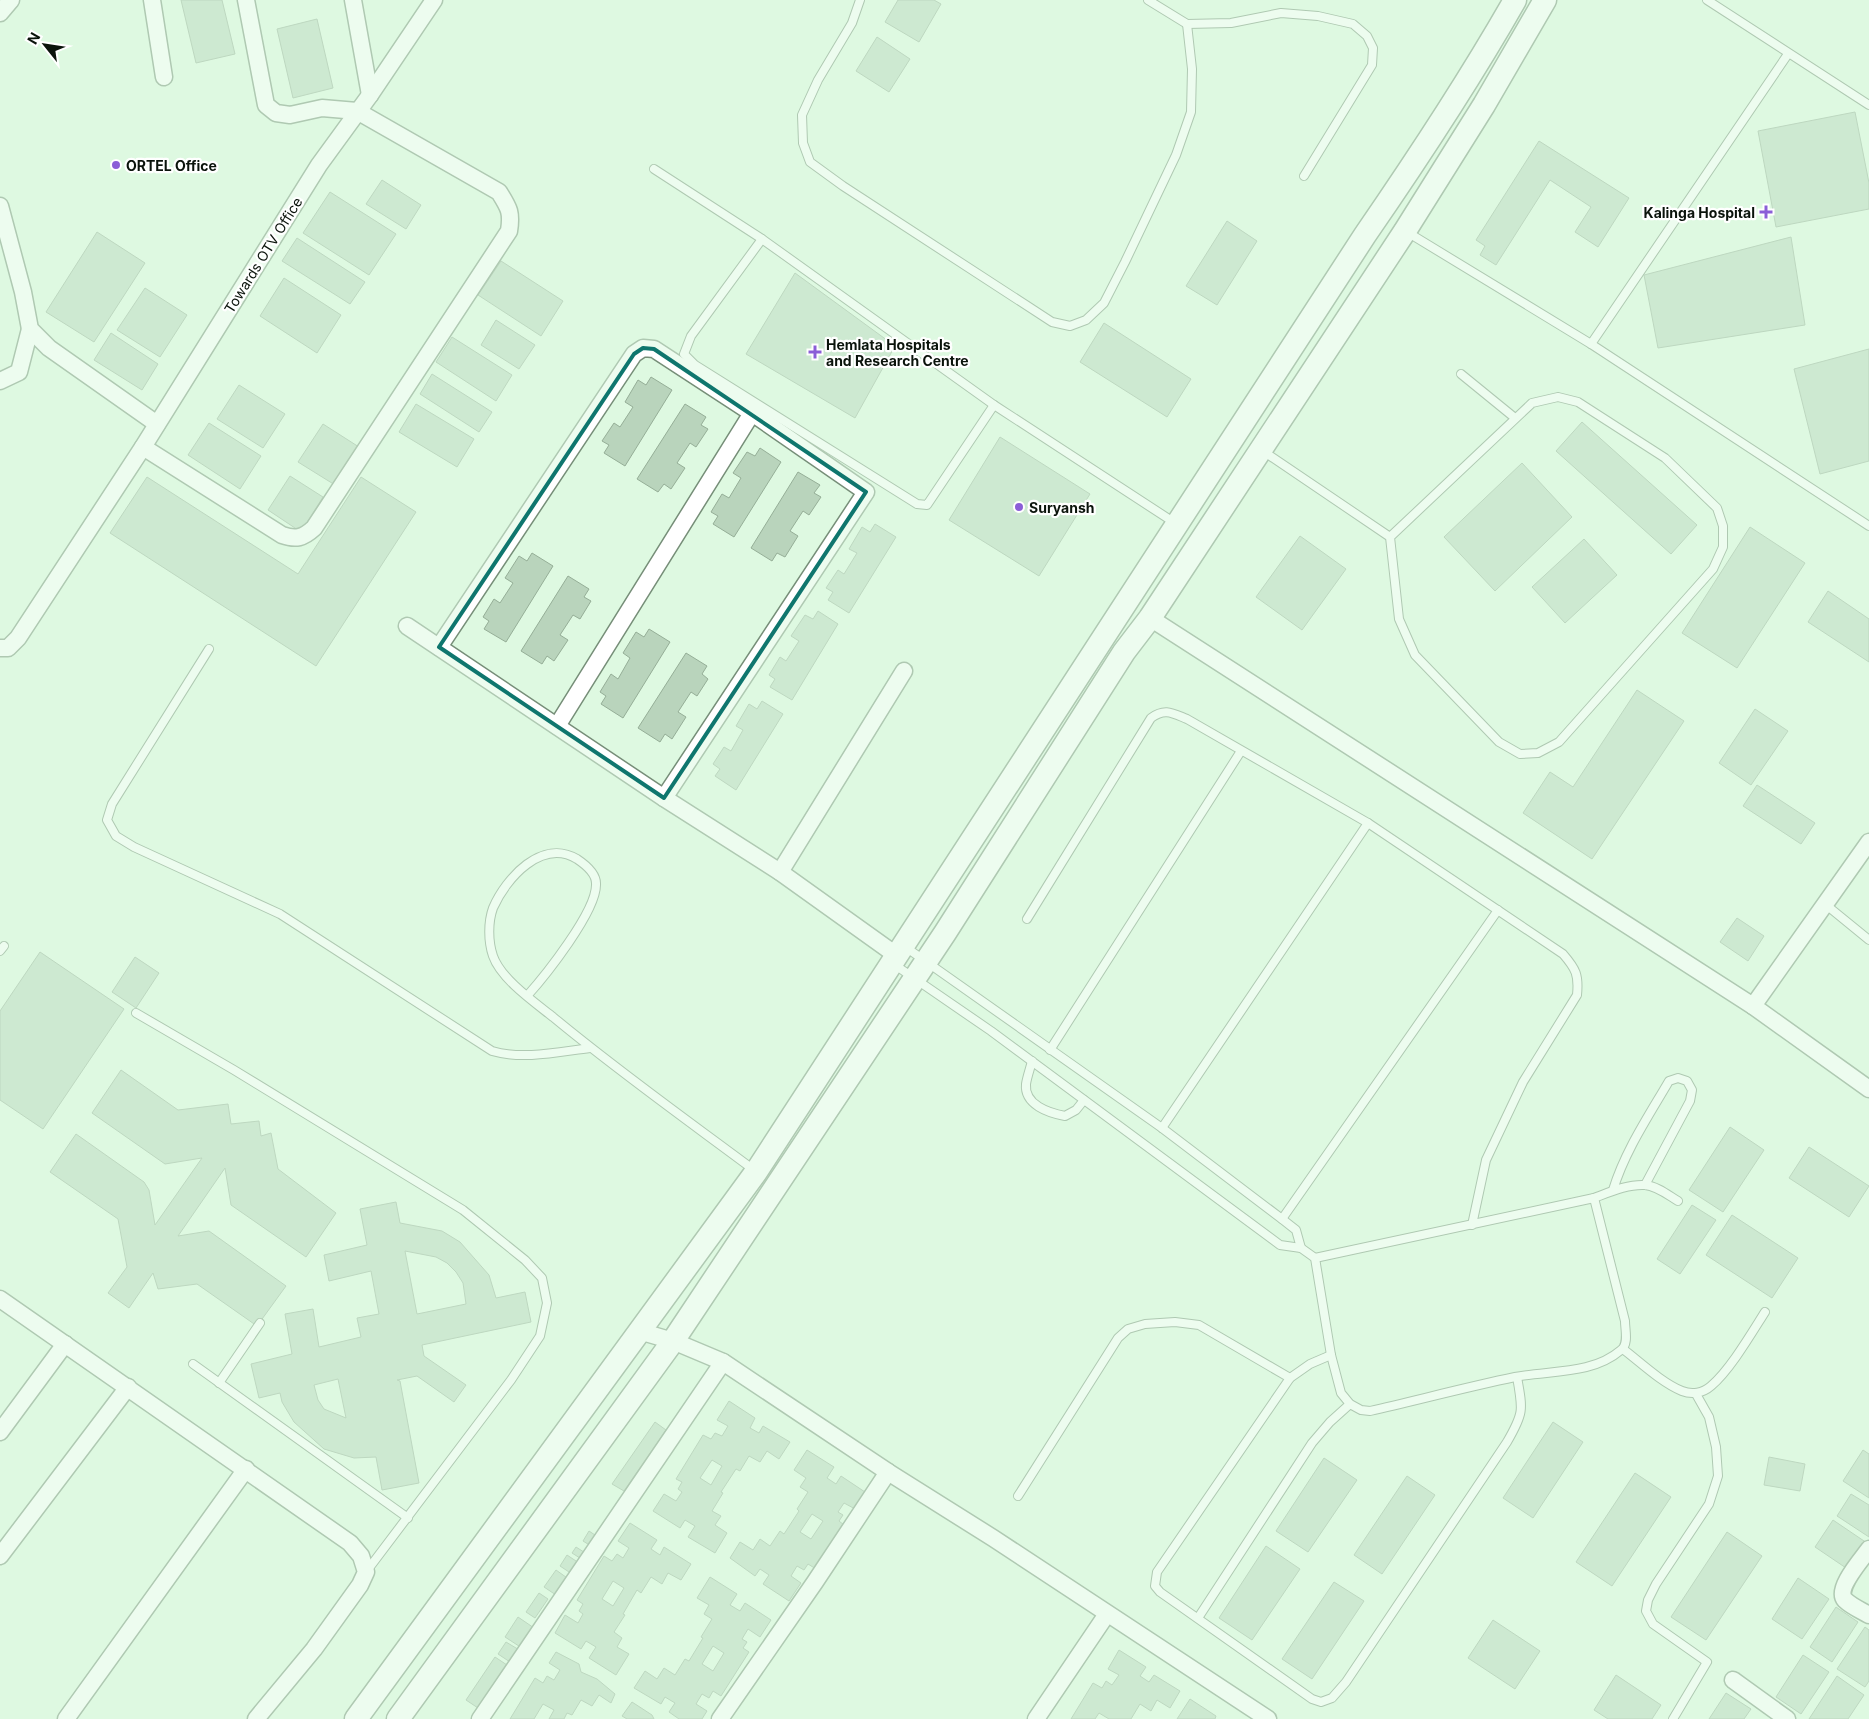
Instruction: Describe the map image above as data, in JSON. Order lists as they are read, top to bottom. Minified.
{"streets":{"street":["Towards OTV Office"]},"places":{"other":["ORTEL Office","Suryansh"],"health":["Kalinga Hospital","Hemlata Hospitals and Research Centre"]},"north":"top left"}
